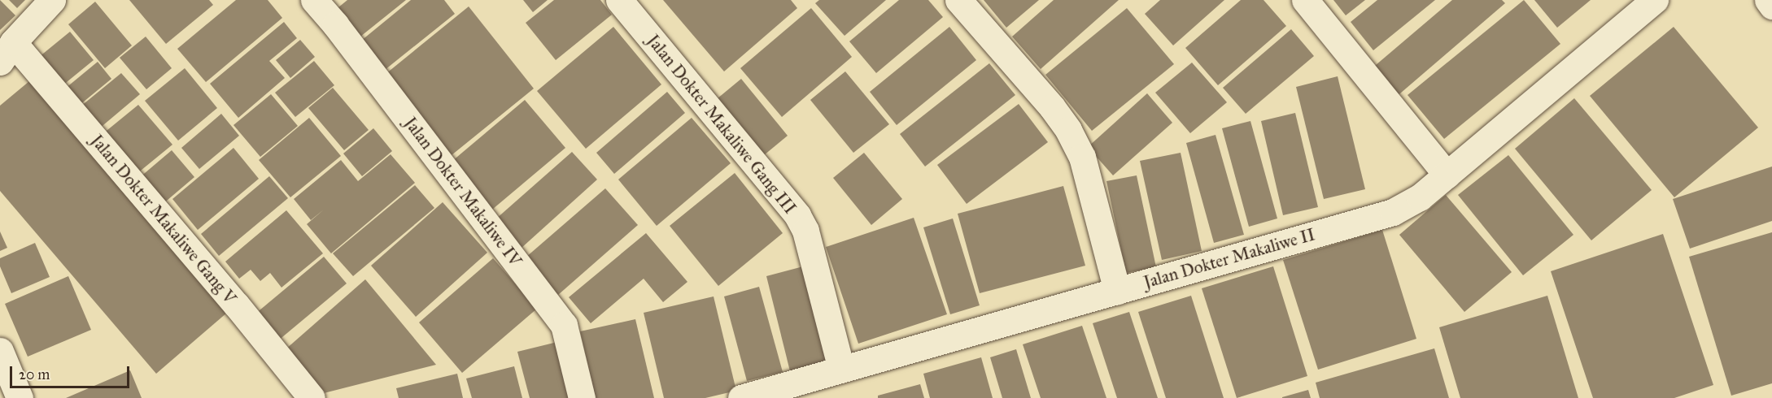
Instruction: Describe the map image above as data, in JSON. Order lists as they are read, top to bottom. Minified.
{"streets":{"street":["Jalan Dokter Makaliwe Gang III","Jalan Dokter Makaliwe IV","Jalan Dokter Makaliwe Gang V","Jalan Dokter Makaliwe II"]},"crossings":[["Jalan Dokter Makaliwe Gang III","Jalan Dokter Makaliwe II"]],"scale_bar":"20 m"}
